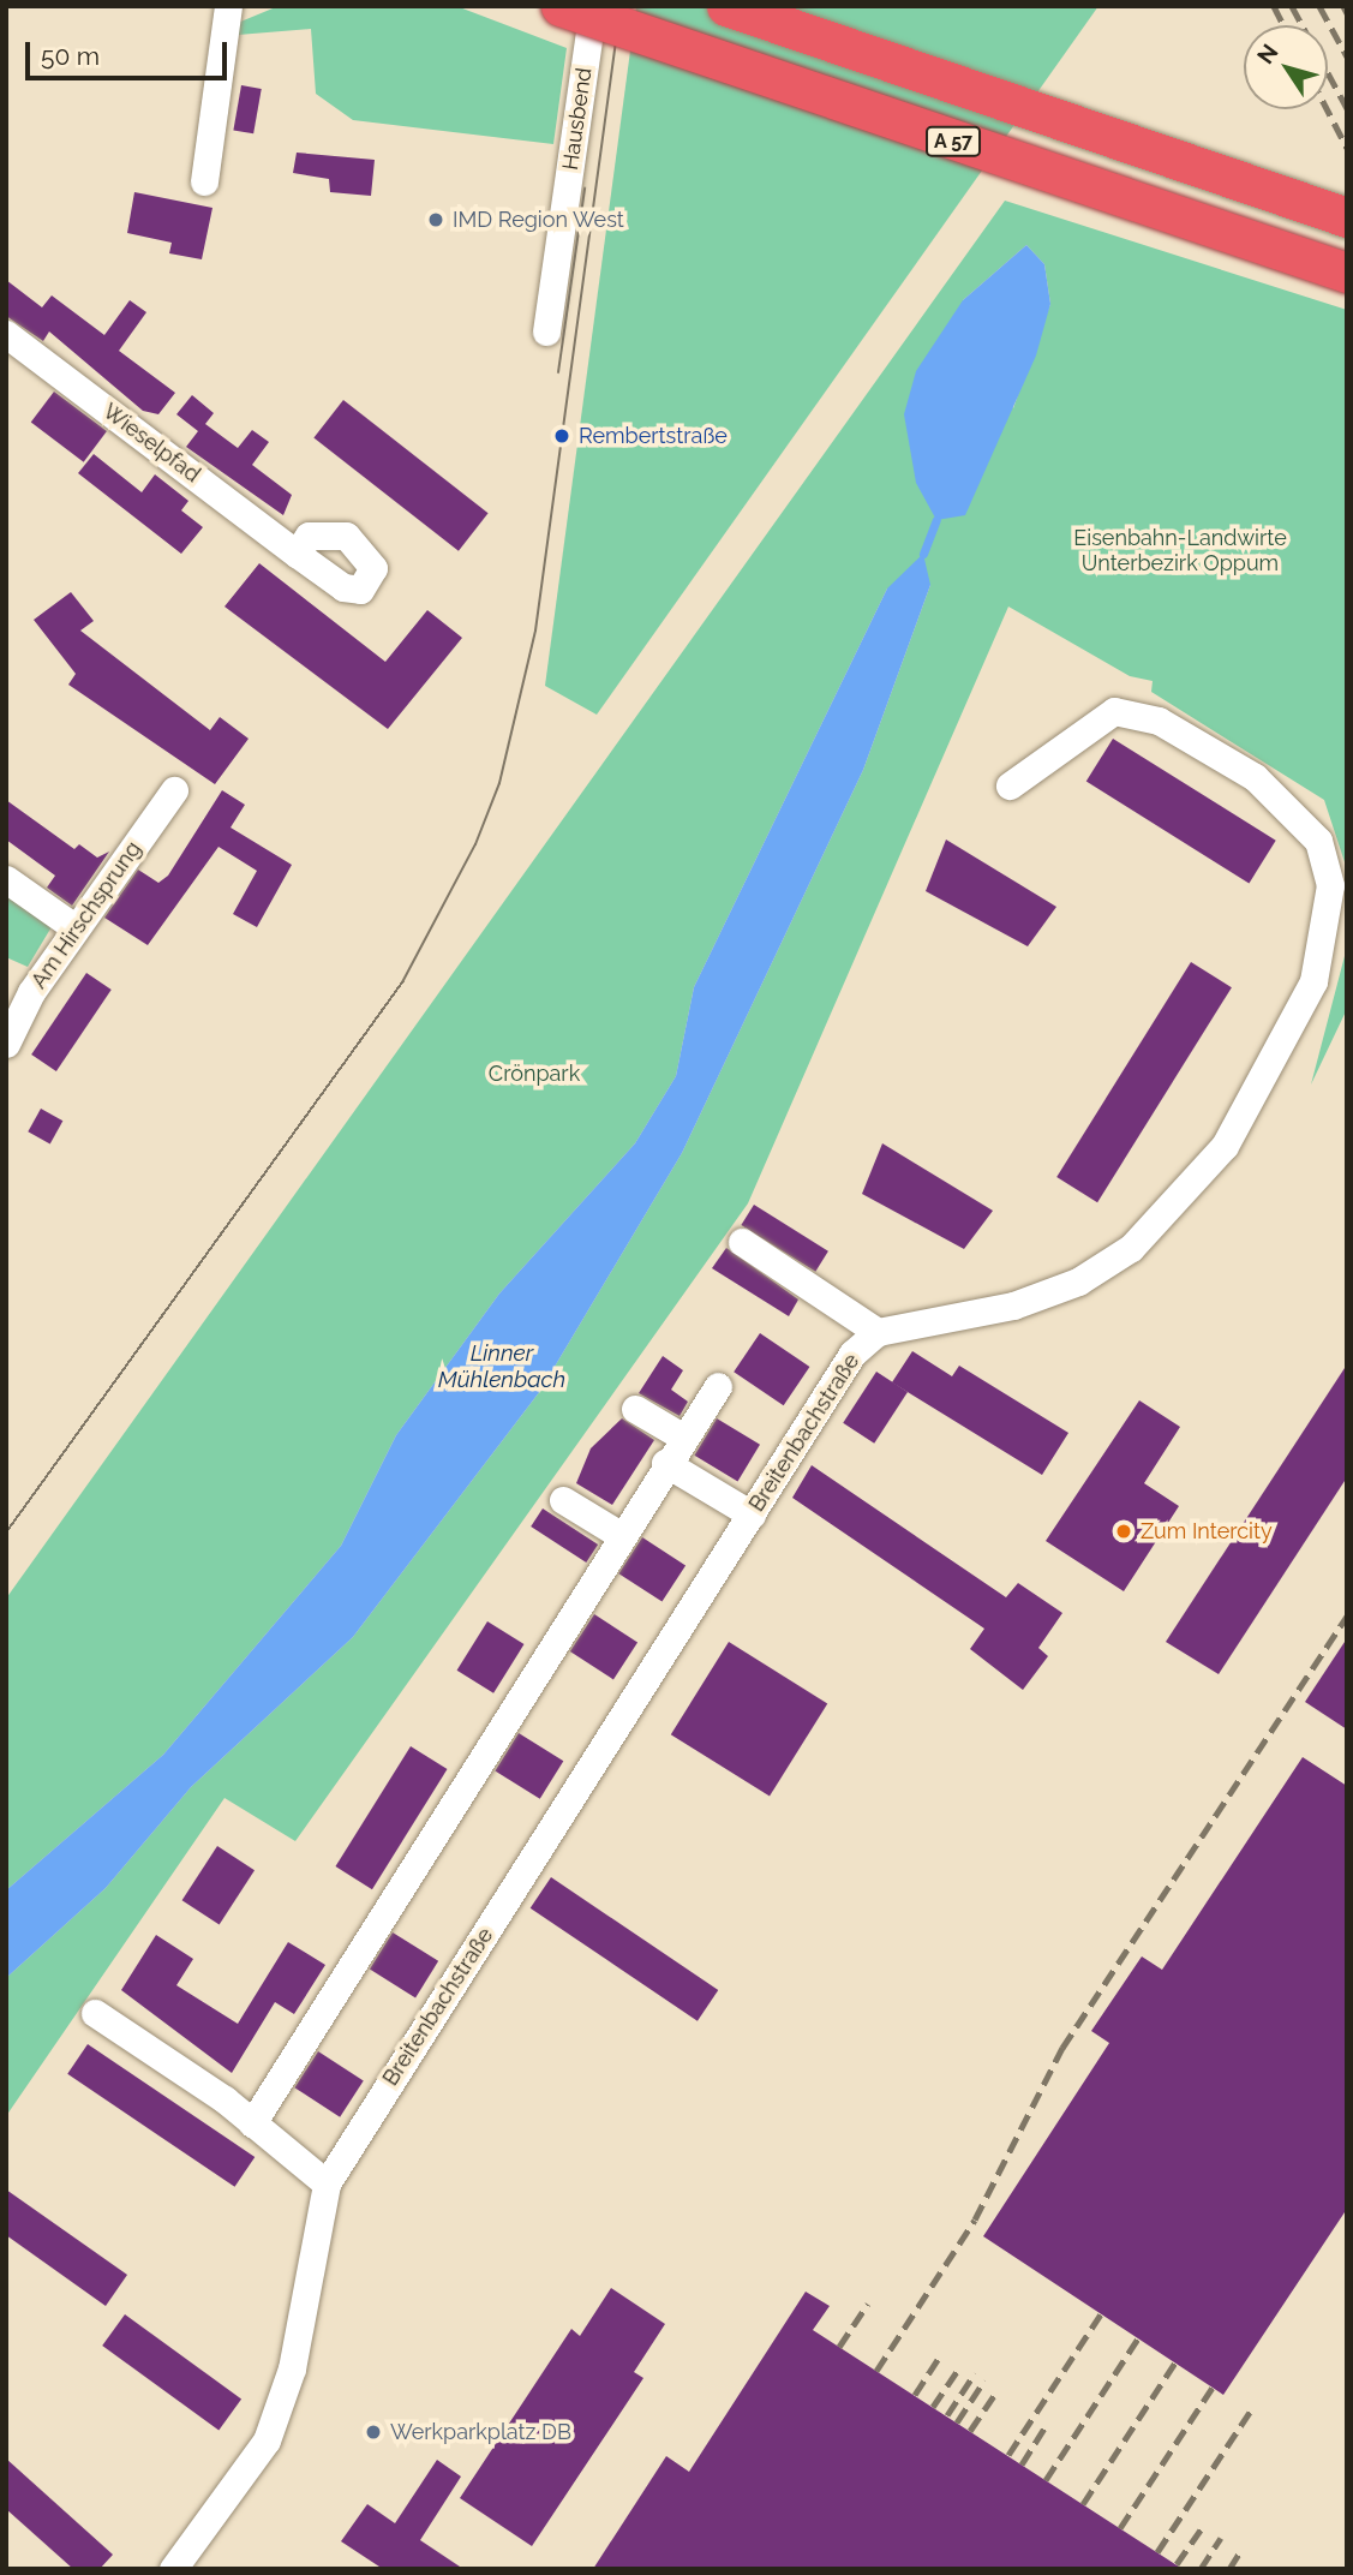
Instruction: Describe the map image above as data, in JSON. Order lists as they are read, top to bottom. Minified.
{"streets":{"highway":["A 57"],"street":["Hausbend","Wieselpfad","Am Hirschsprung","Breitenbachstraße"]},"water":["Linner Mühlenbach"],"parks":["Eisenbahn-Landwirte Unterbezirk Oppum","Crönpark"],"places":["IMD Region West","Rembertstraße","Zum Intercity","Werkparkplatz DB"],"scale_bar":"50 m","north":"top left"}
